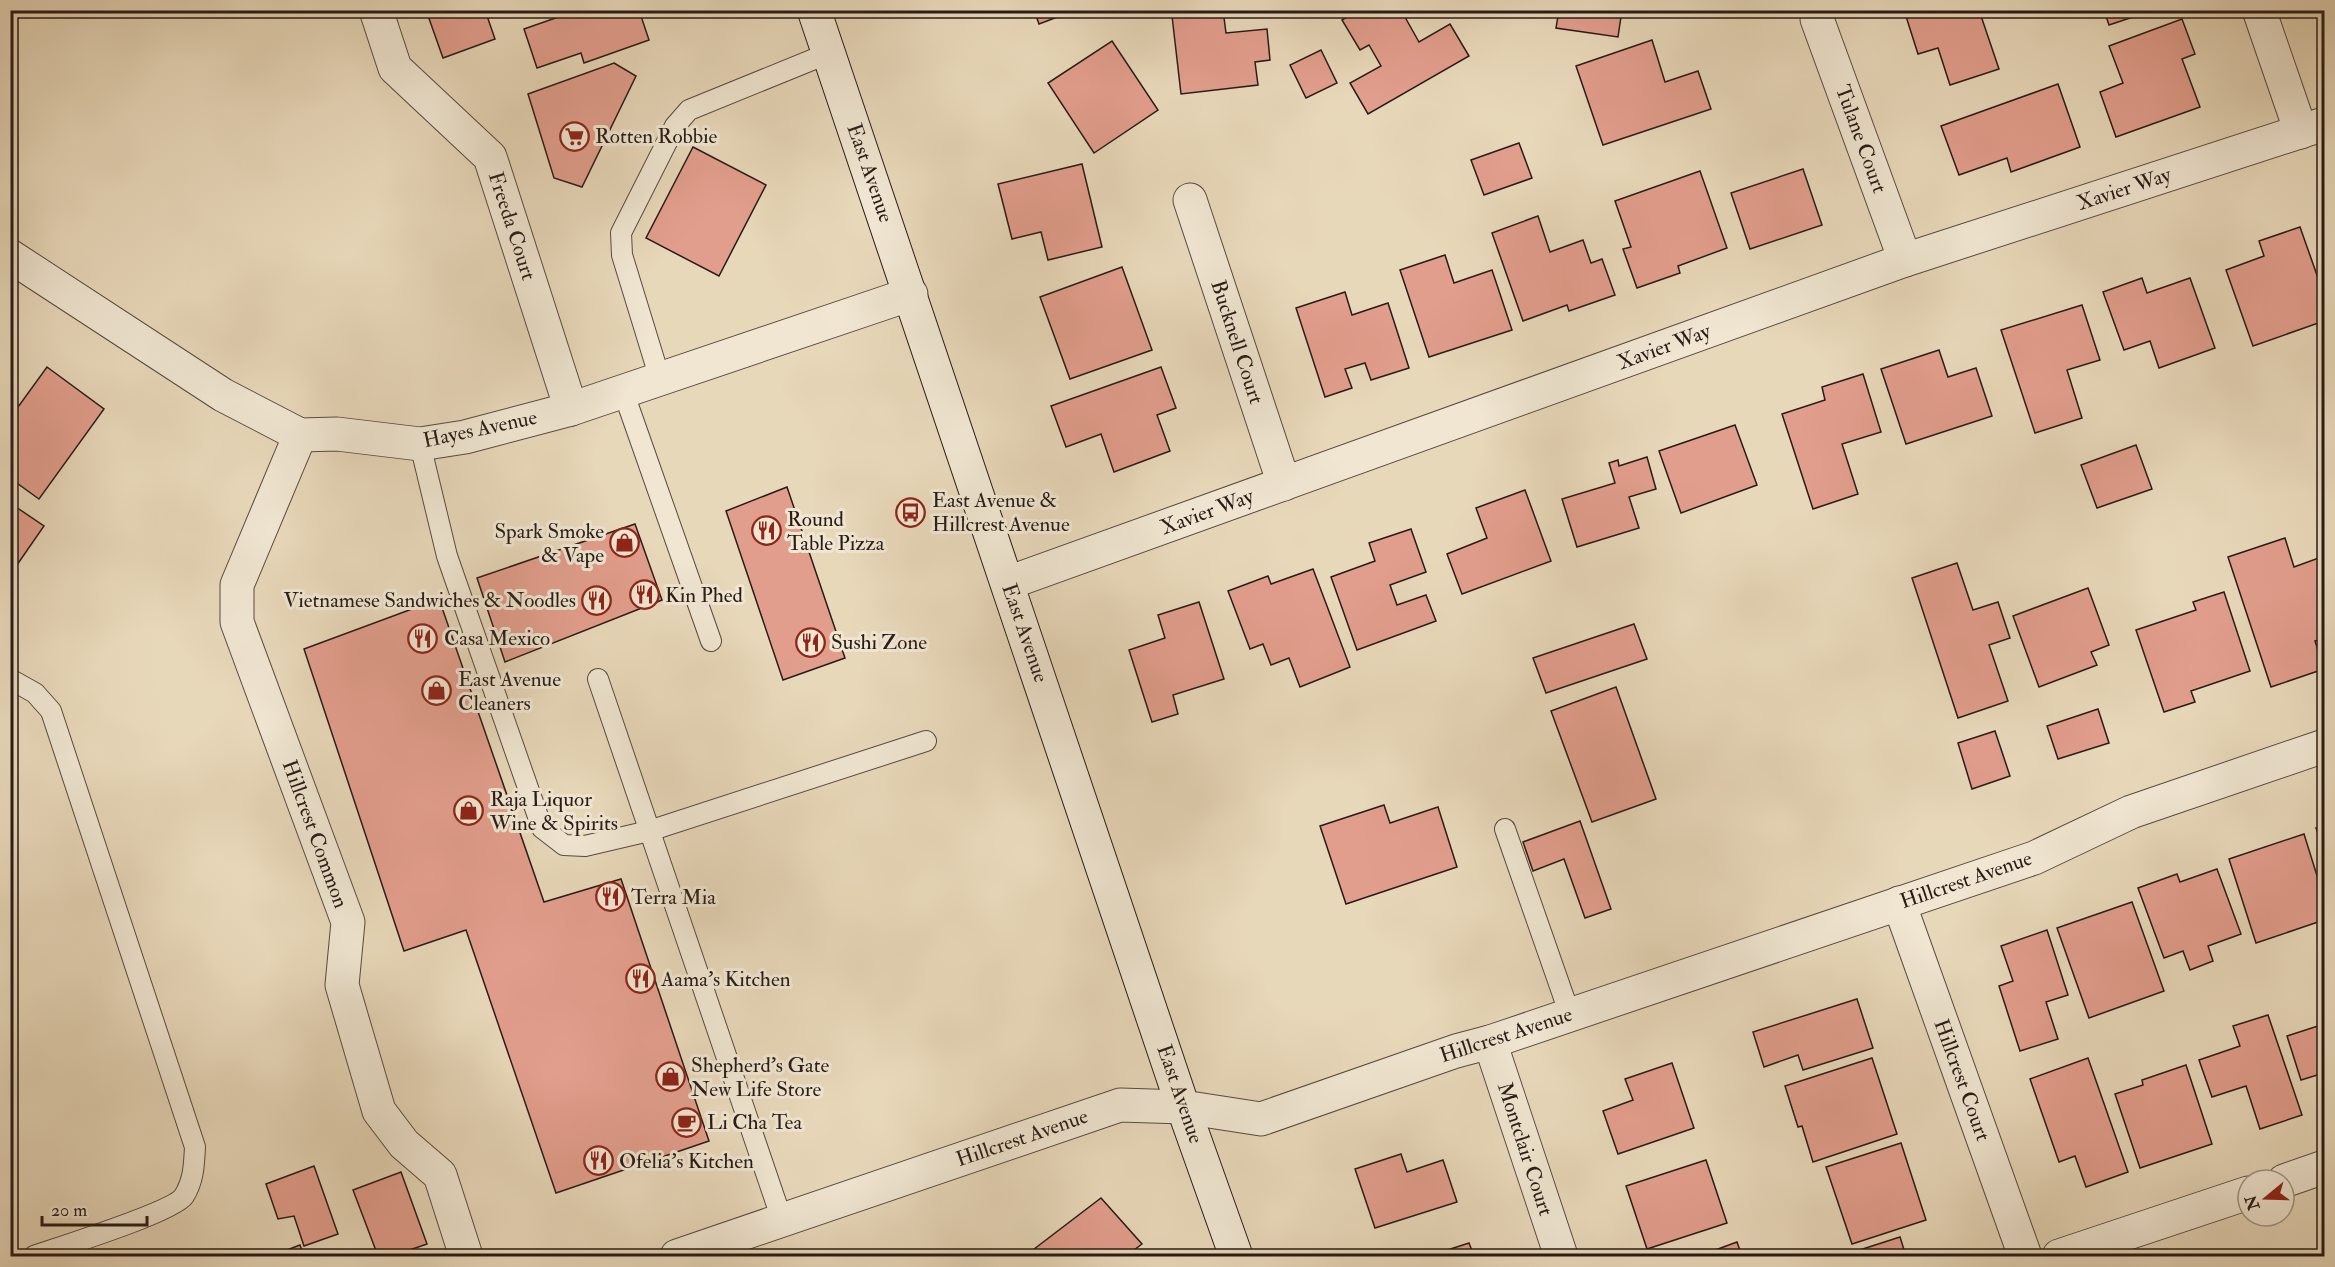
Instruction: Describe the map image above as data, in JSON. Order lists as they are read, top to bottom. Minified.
{"streets":{"street":["Tulane Court","East Avenue","Xavier Way","Freeda Court","Bucknell Court","Hayes Avenue","Hillcrest Common","Hillcrest Avenue","Hillcrest Court","Montclair Court"]},"crossings":[["Tulane Court","Xavier Way"],["East Avenue","Xavier Way"],["East Avenue","Hayes Avenue"],["East Avenue","Hillcrest Avenue"],["Xavier Way","Bucknell Court"],["Freeda Court","Hayes Avenue"],["Hayes Avenue","Hillcrest Common"],["Hillcrest Avenue","Hillcrest Court"],["Hillcrest Avenue","Montclair Court"]],"places":{"supermarket":["Rotten Robbie"],"bus stop":["East Avenue & Hillcrest Avenue"],"restaurant":["Round Table Pizza","Kin Phed","Vietnamese Sandwiches & Noodles","Casa Mexico","Sushi Zone","Terra Mia","Aama's Kitchen","Ofelia's Kitchen"],"shop":["Spark Smoke & Vape","East Avenue Cleaners","Raja Liquor Wine & Spirits","Shepherd's Gate New Life Store"],"cafe":["Li Cha Tea"]},"scale_bar":"20 m","north":"left"}
